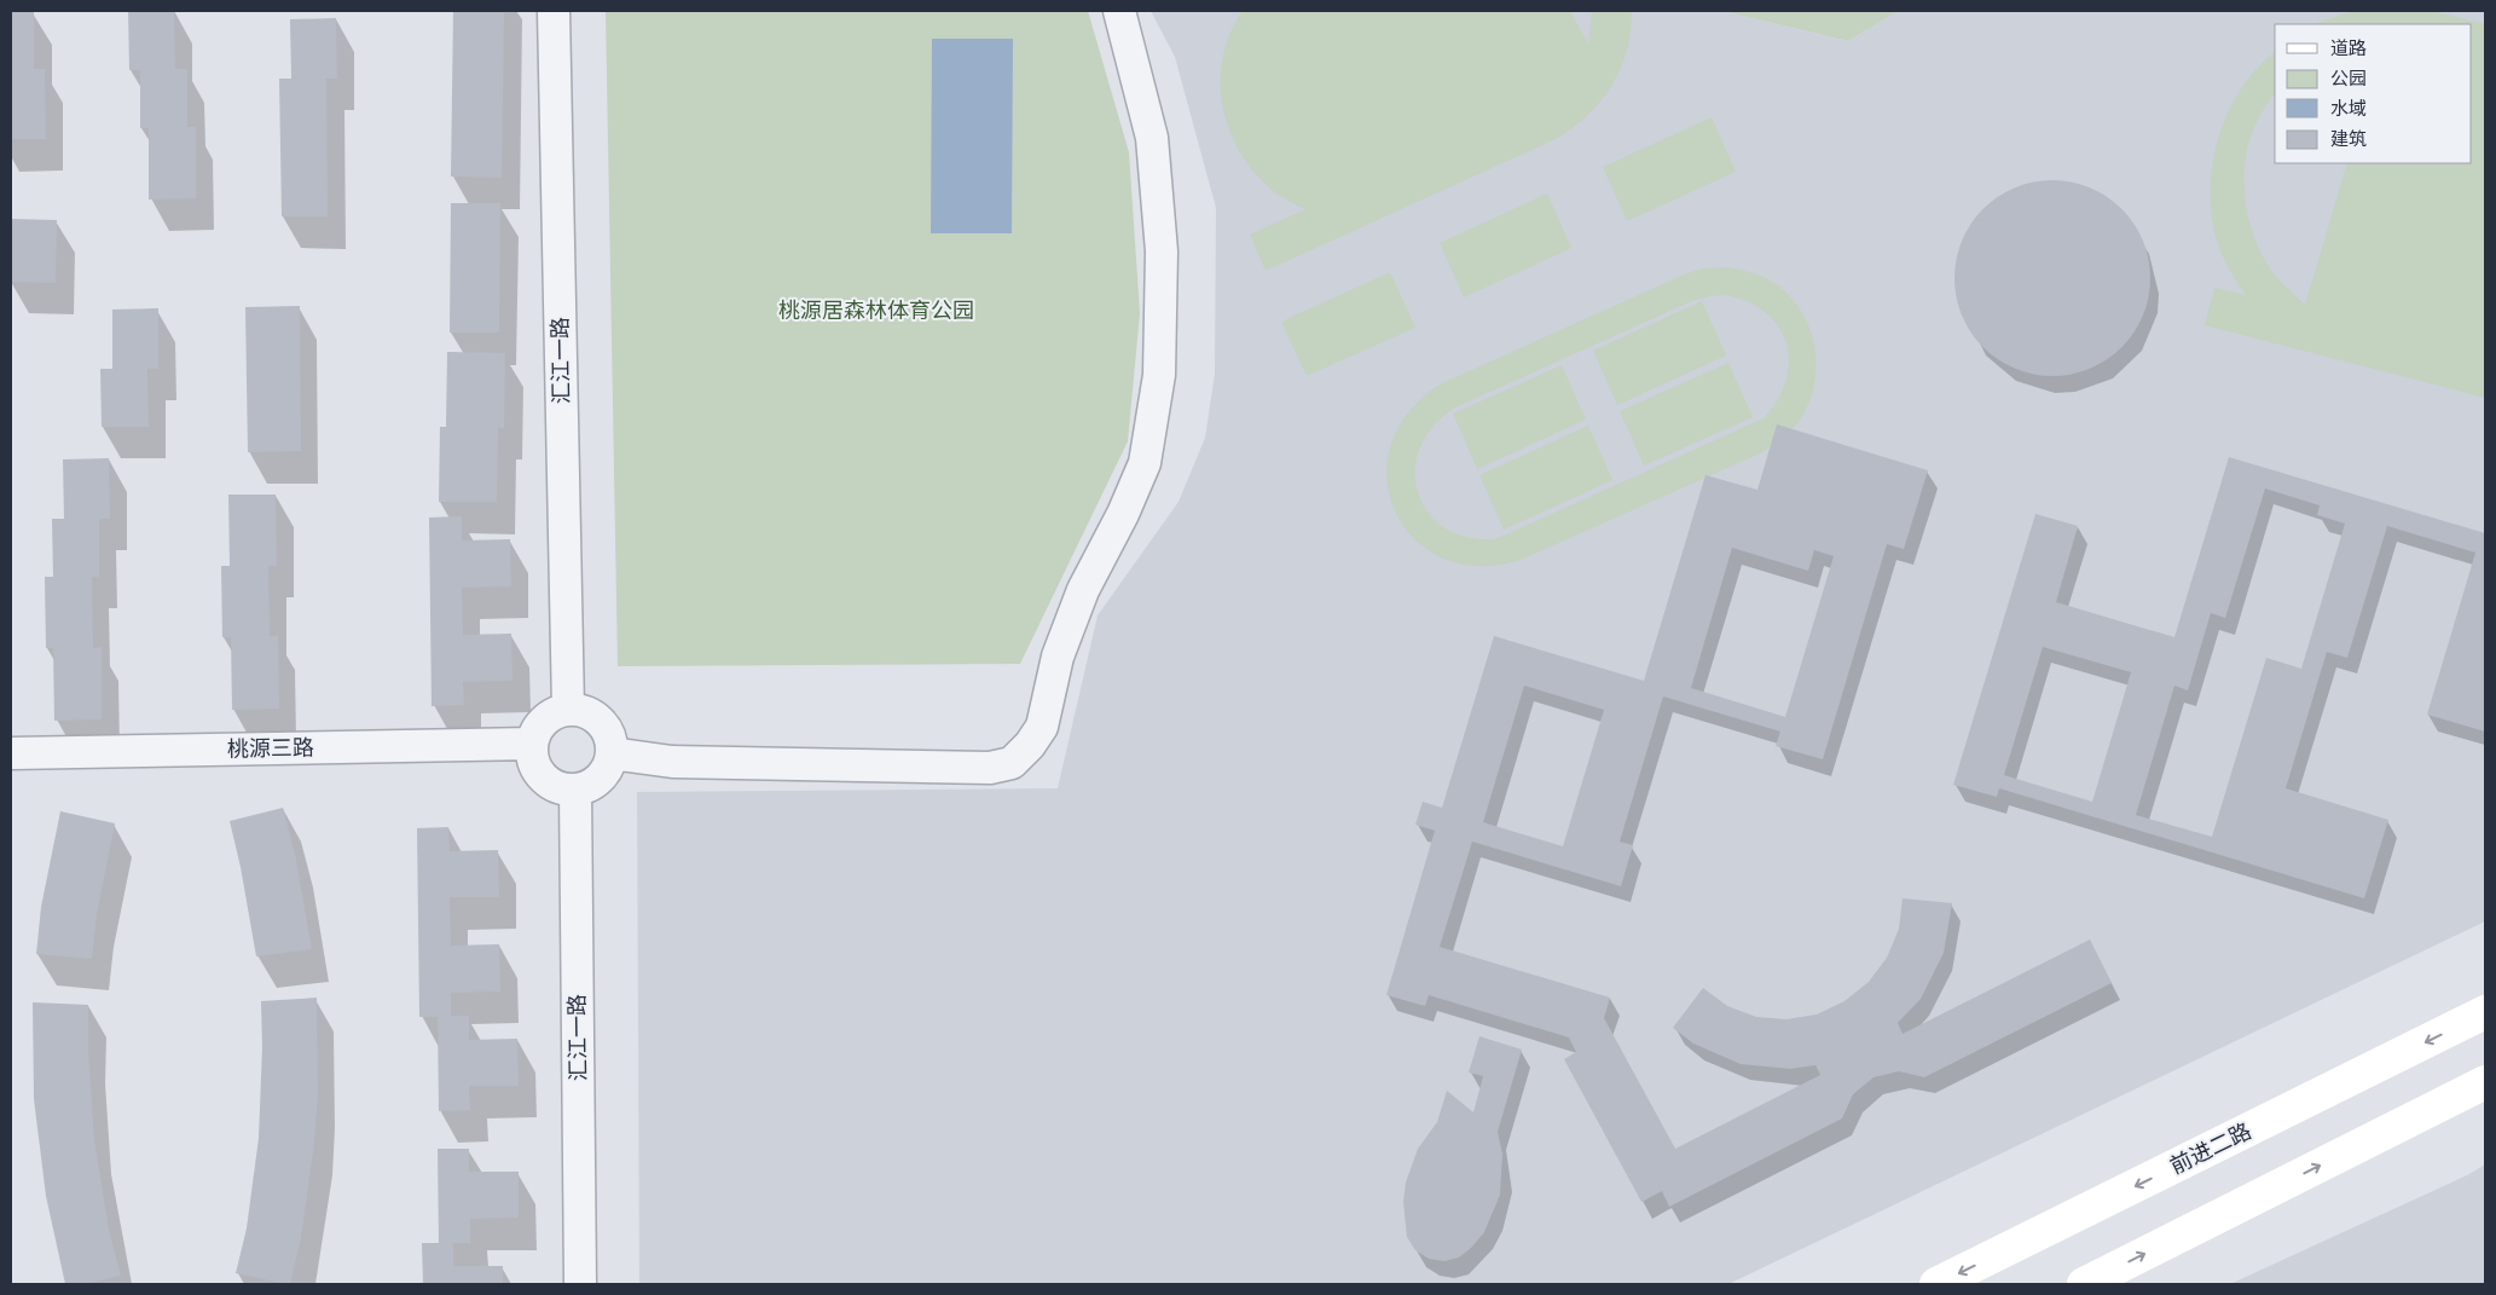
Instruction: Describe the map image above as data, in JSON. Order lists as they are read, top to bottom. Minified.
{"streets":{"main road":["前进二路"],"street":["汇江一路","桃源三路"]},"crossings":[["汇江一路","桃源三路"]],"parks":["桃源居森林体育公园"],"legend":["道路","公园","水域","建筑"]}
